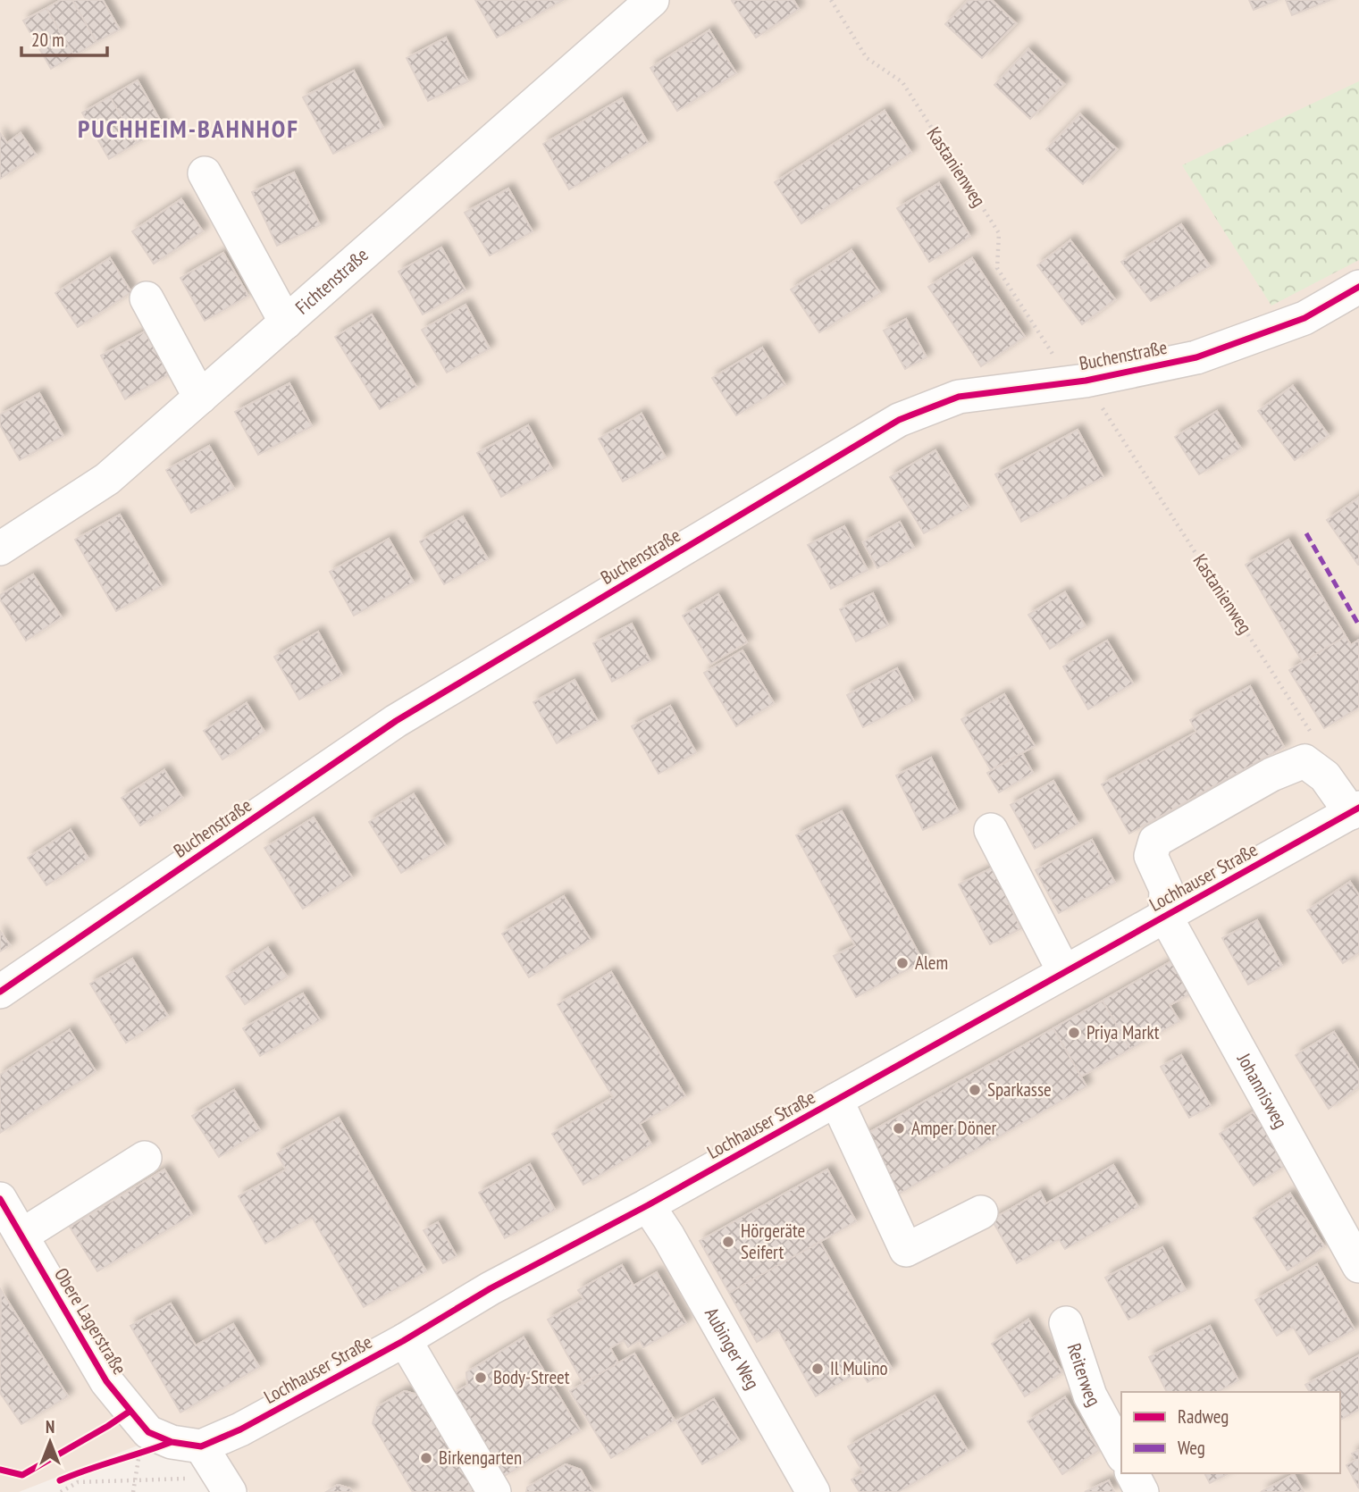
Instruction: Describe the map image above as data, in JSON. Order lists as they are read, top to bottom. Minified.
{"streets":{"street":["Fichtenstraße","Buchenstraße","Lochhauser Straße","Johannisweg","Obere Lagerstraße","Aubinger Weg","Reiterweg"],"path":["Kastanienweg"]},"crossings":[["Kastanienweg","Buchenstraße"],["Lochhauser Straße","Johannisweg"],["Lochhauser Straße","Obere Lagerstraße"],["Lochhauser Straße","Aubinger Weg"]],"districts":["PUCHHEIM-BAHNHOF"],"places":["Alem","Priya Markt","Sparkasse","Amper Döner","Hörgeräte Seifert","Il Mulino","Body-Street","Birkengarten"],"legend":["Radweg","Weg"],"scale_bar":"20 m","north":"top"}
